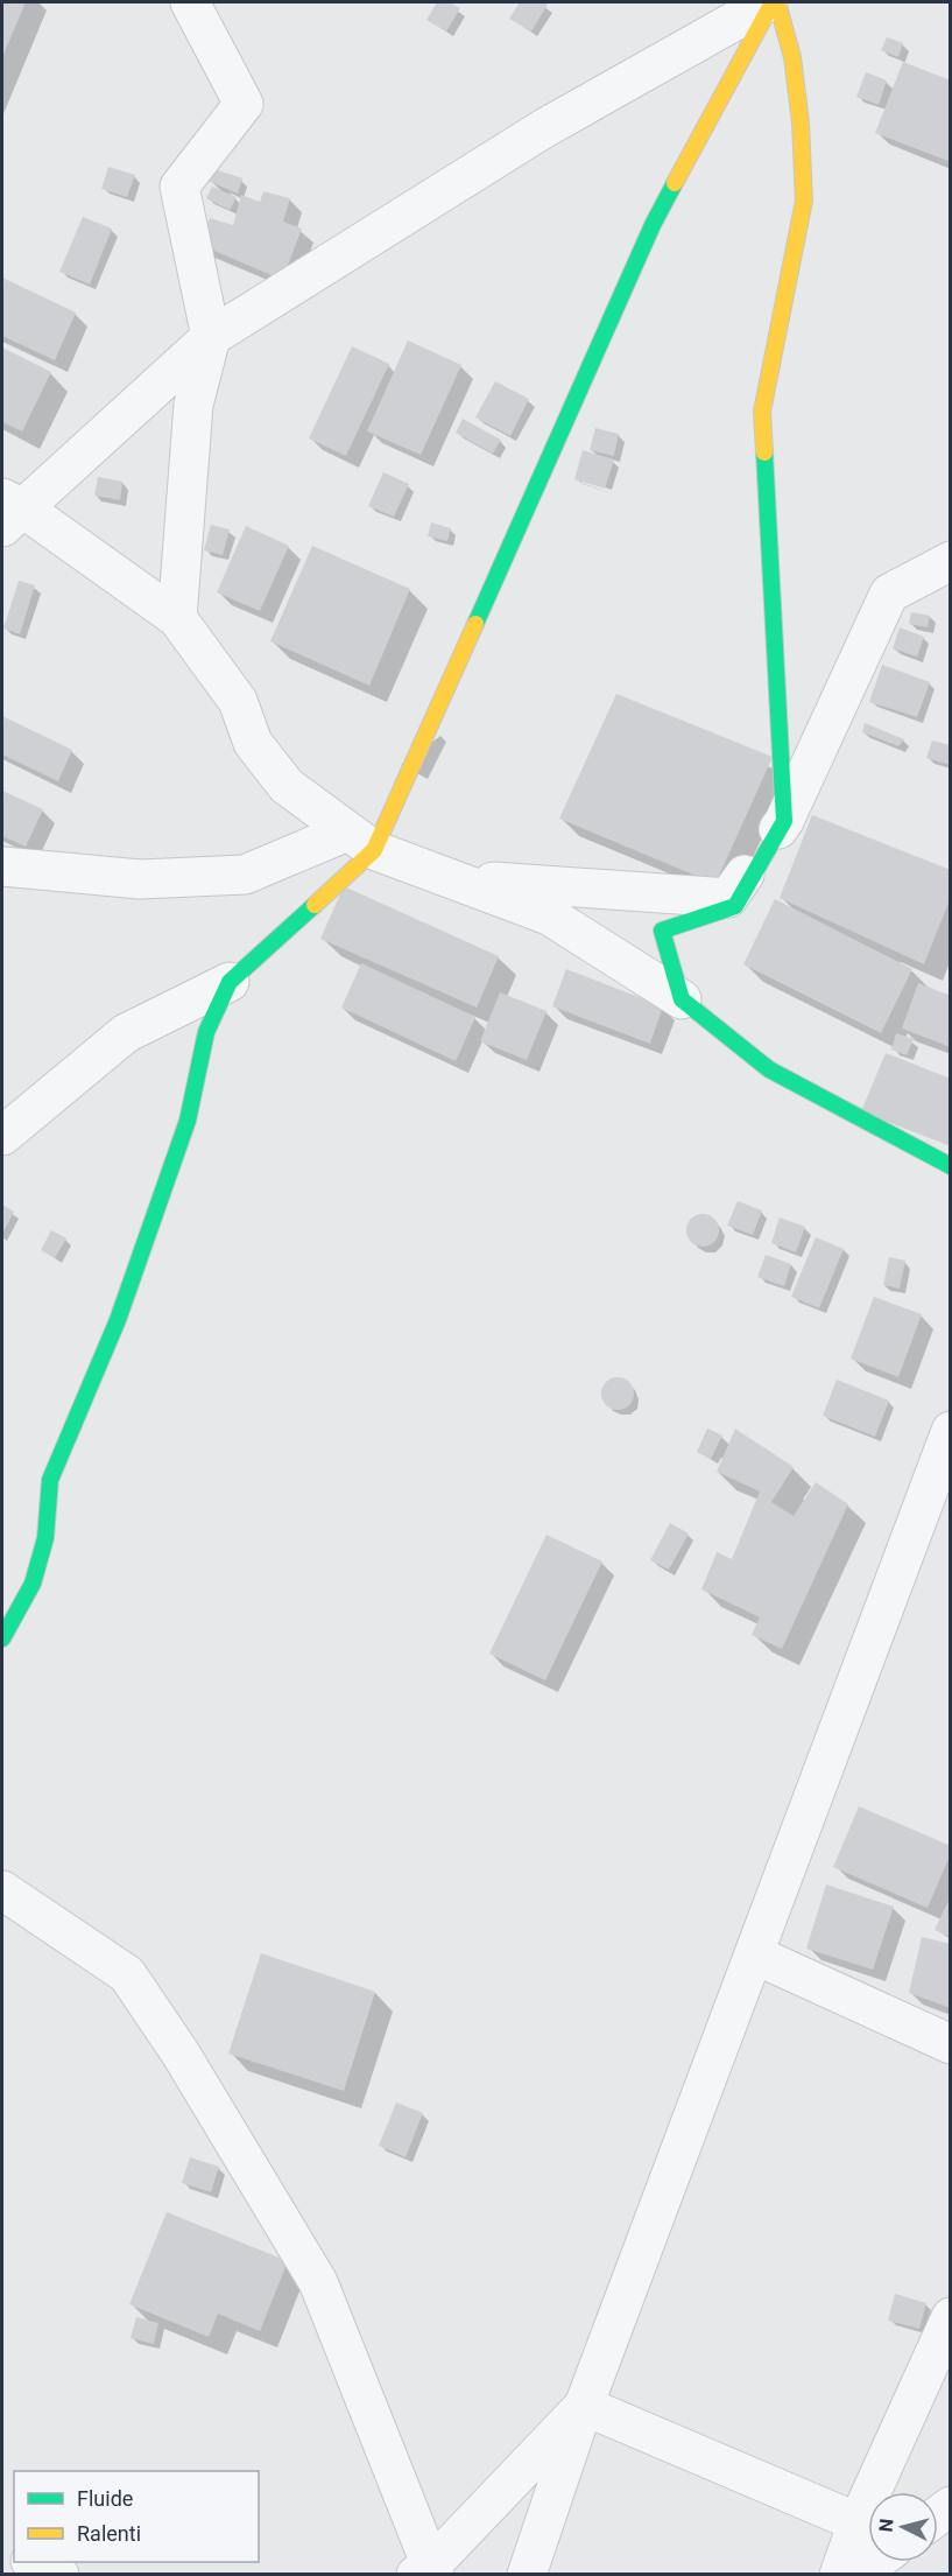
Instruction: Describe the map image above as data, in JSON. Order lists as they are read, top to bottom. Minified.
{"legend":["Fluide","Ralenti"],"north":"left"}
